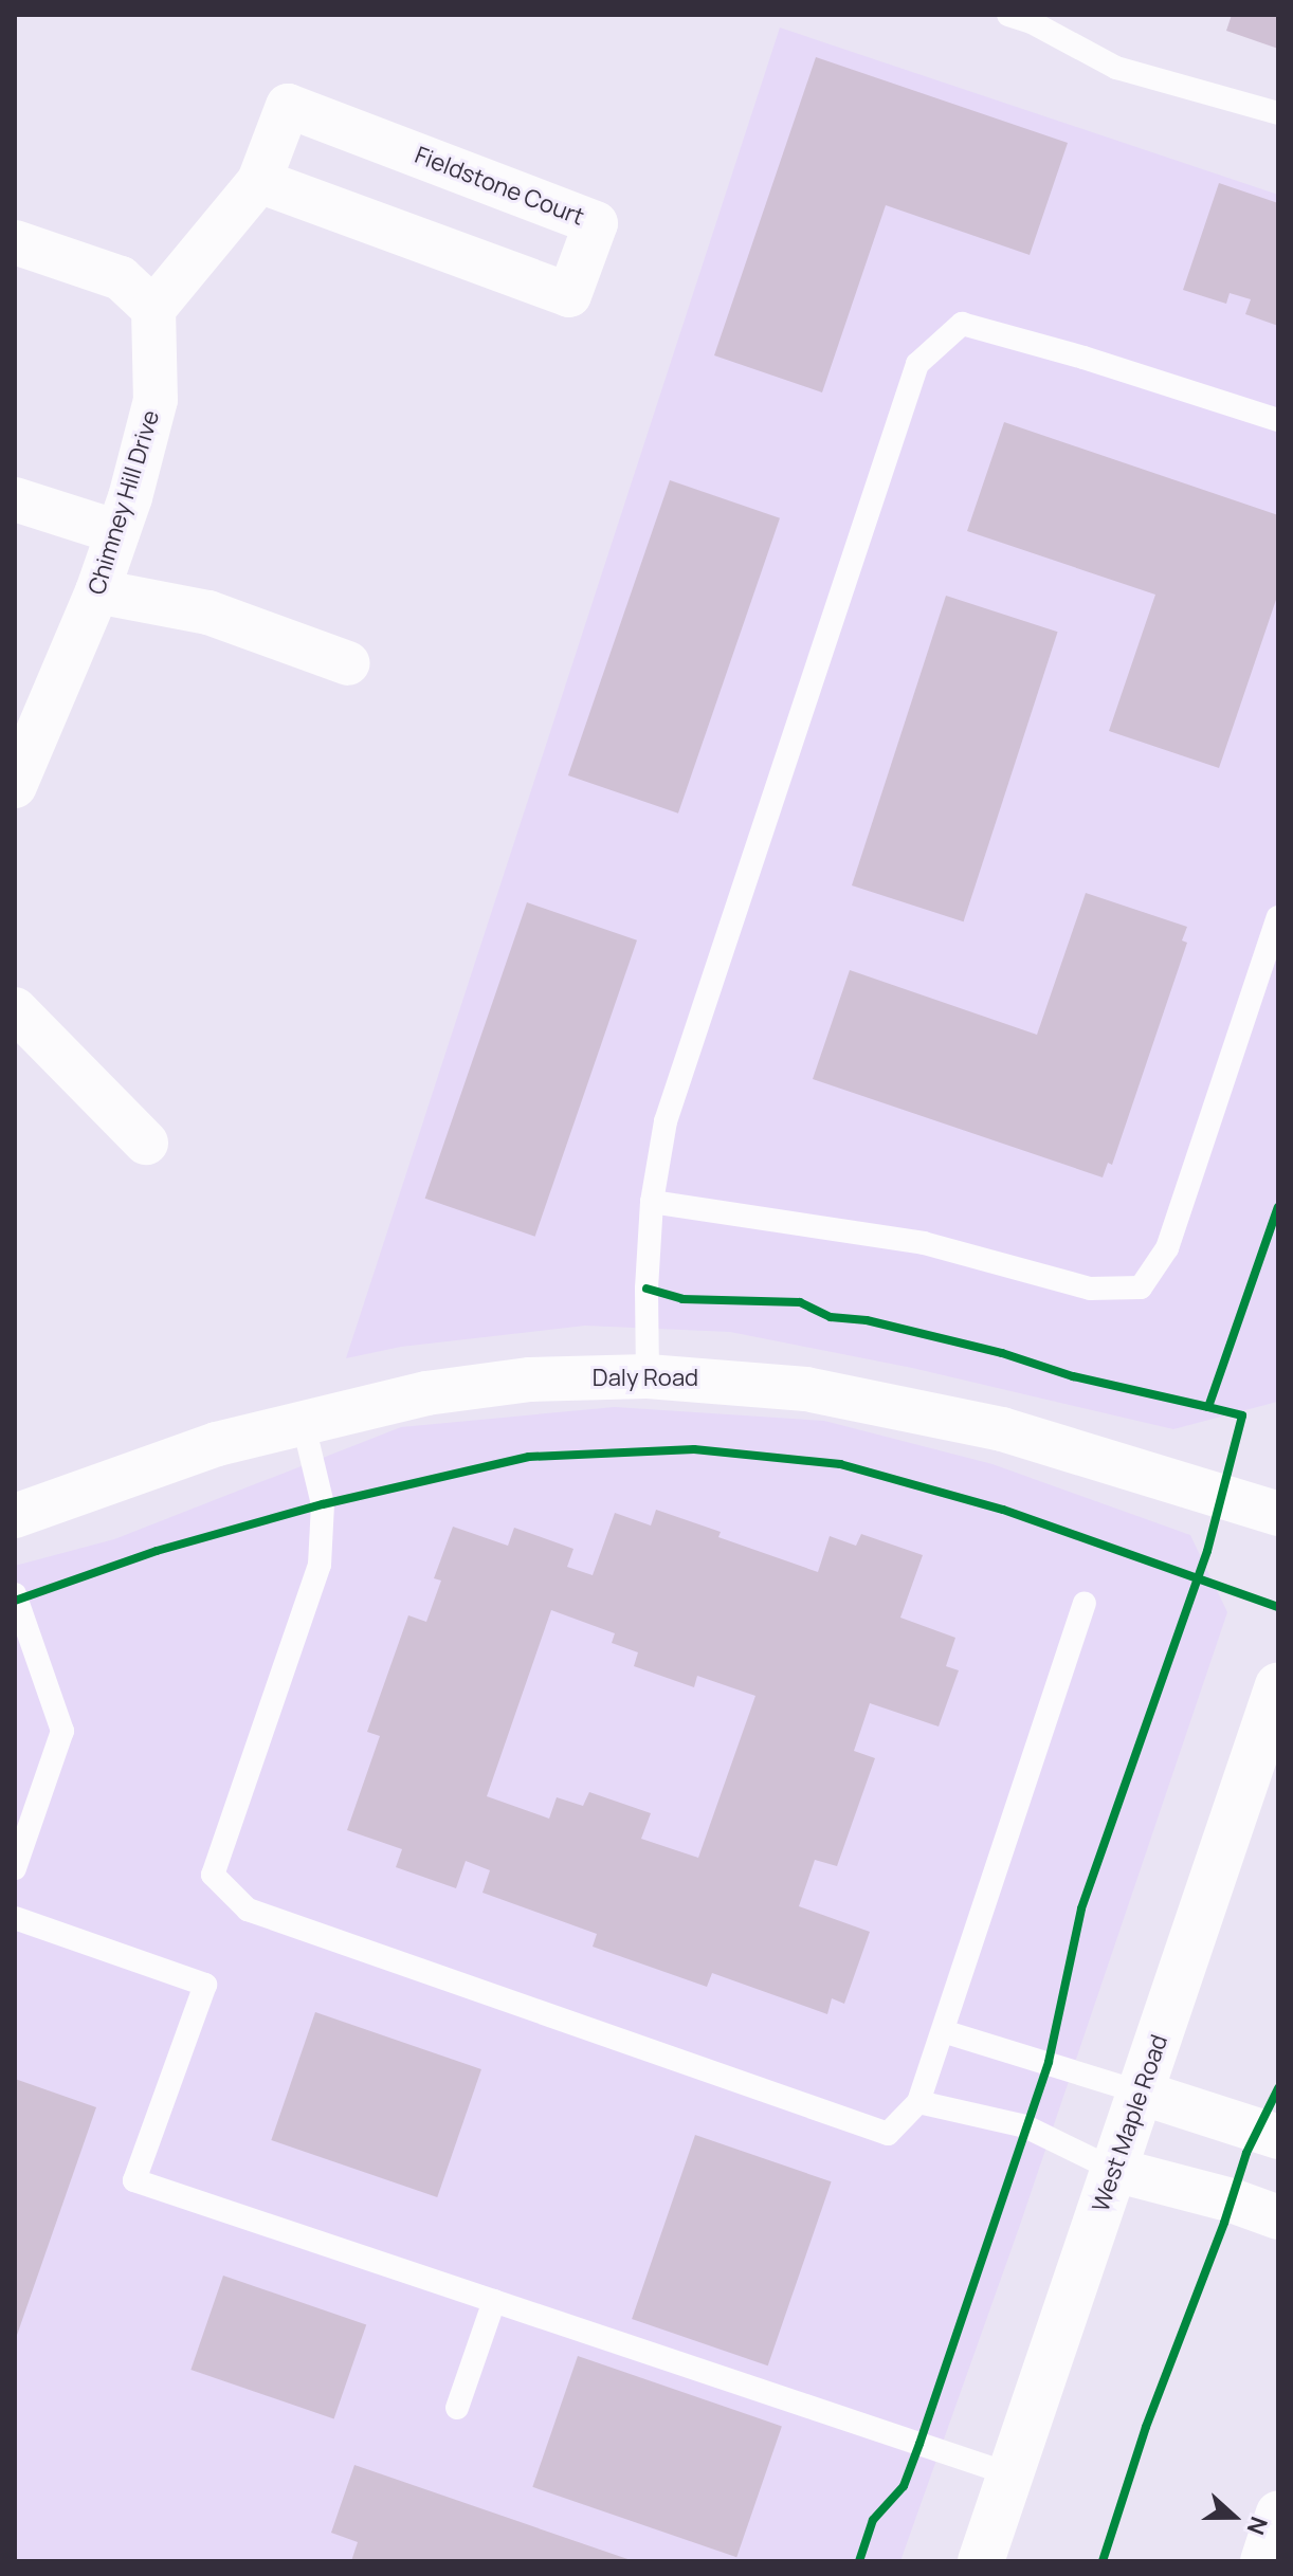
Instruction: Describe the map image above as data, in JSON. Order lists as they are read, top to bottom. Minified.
{"streets":{"main road":["West Maple Road"],"street":["Fieldstone Court","Chimney Hill Drive","Daly Road"]},"crossings":[["Fieldstone Court","Chimney Hill Drive"]],"north":"right"}
